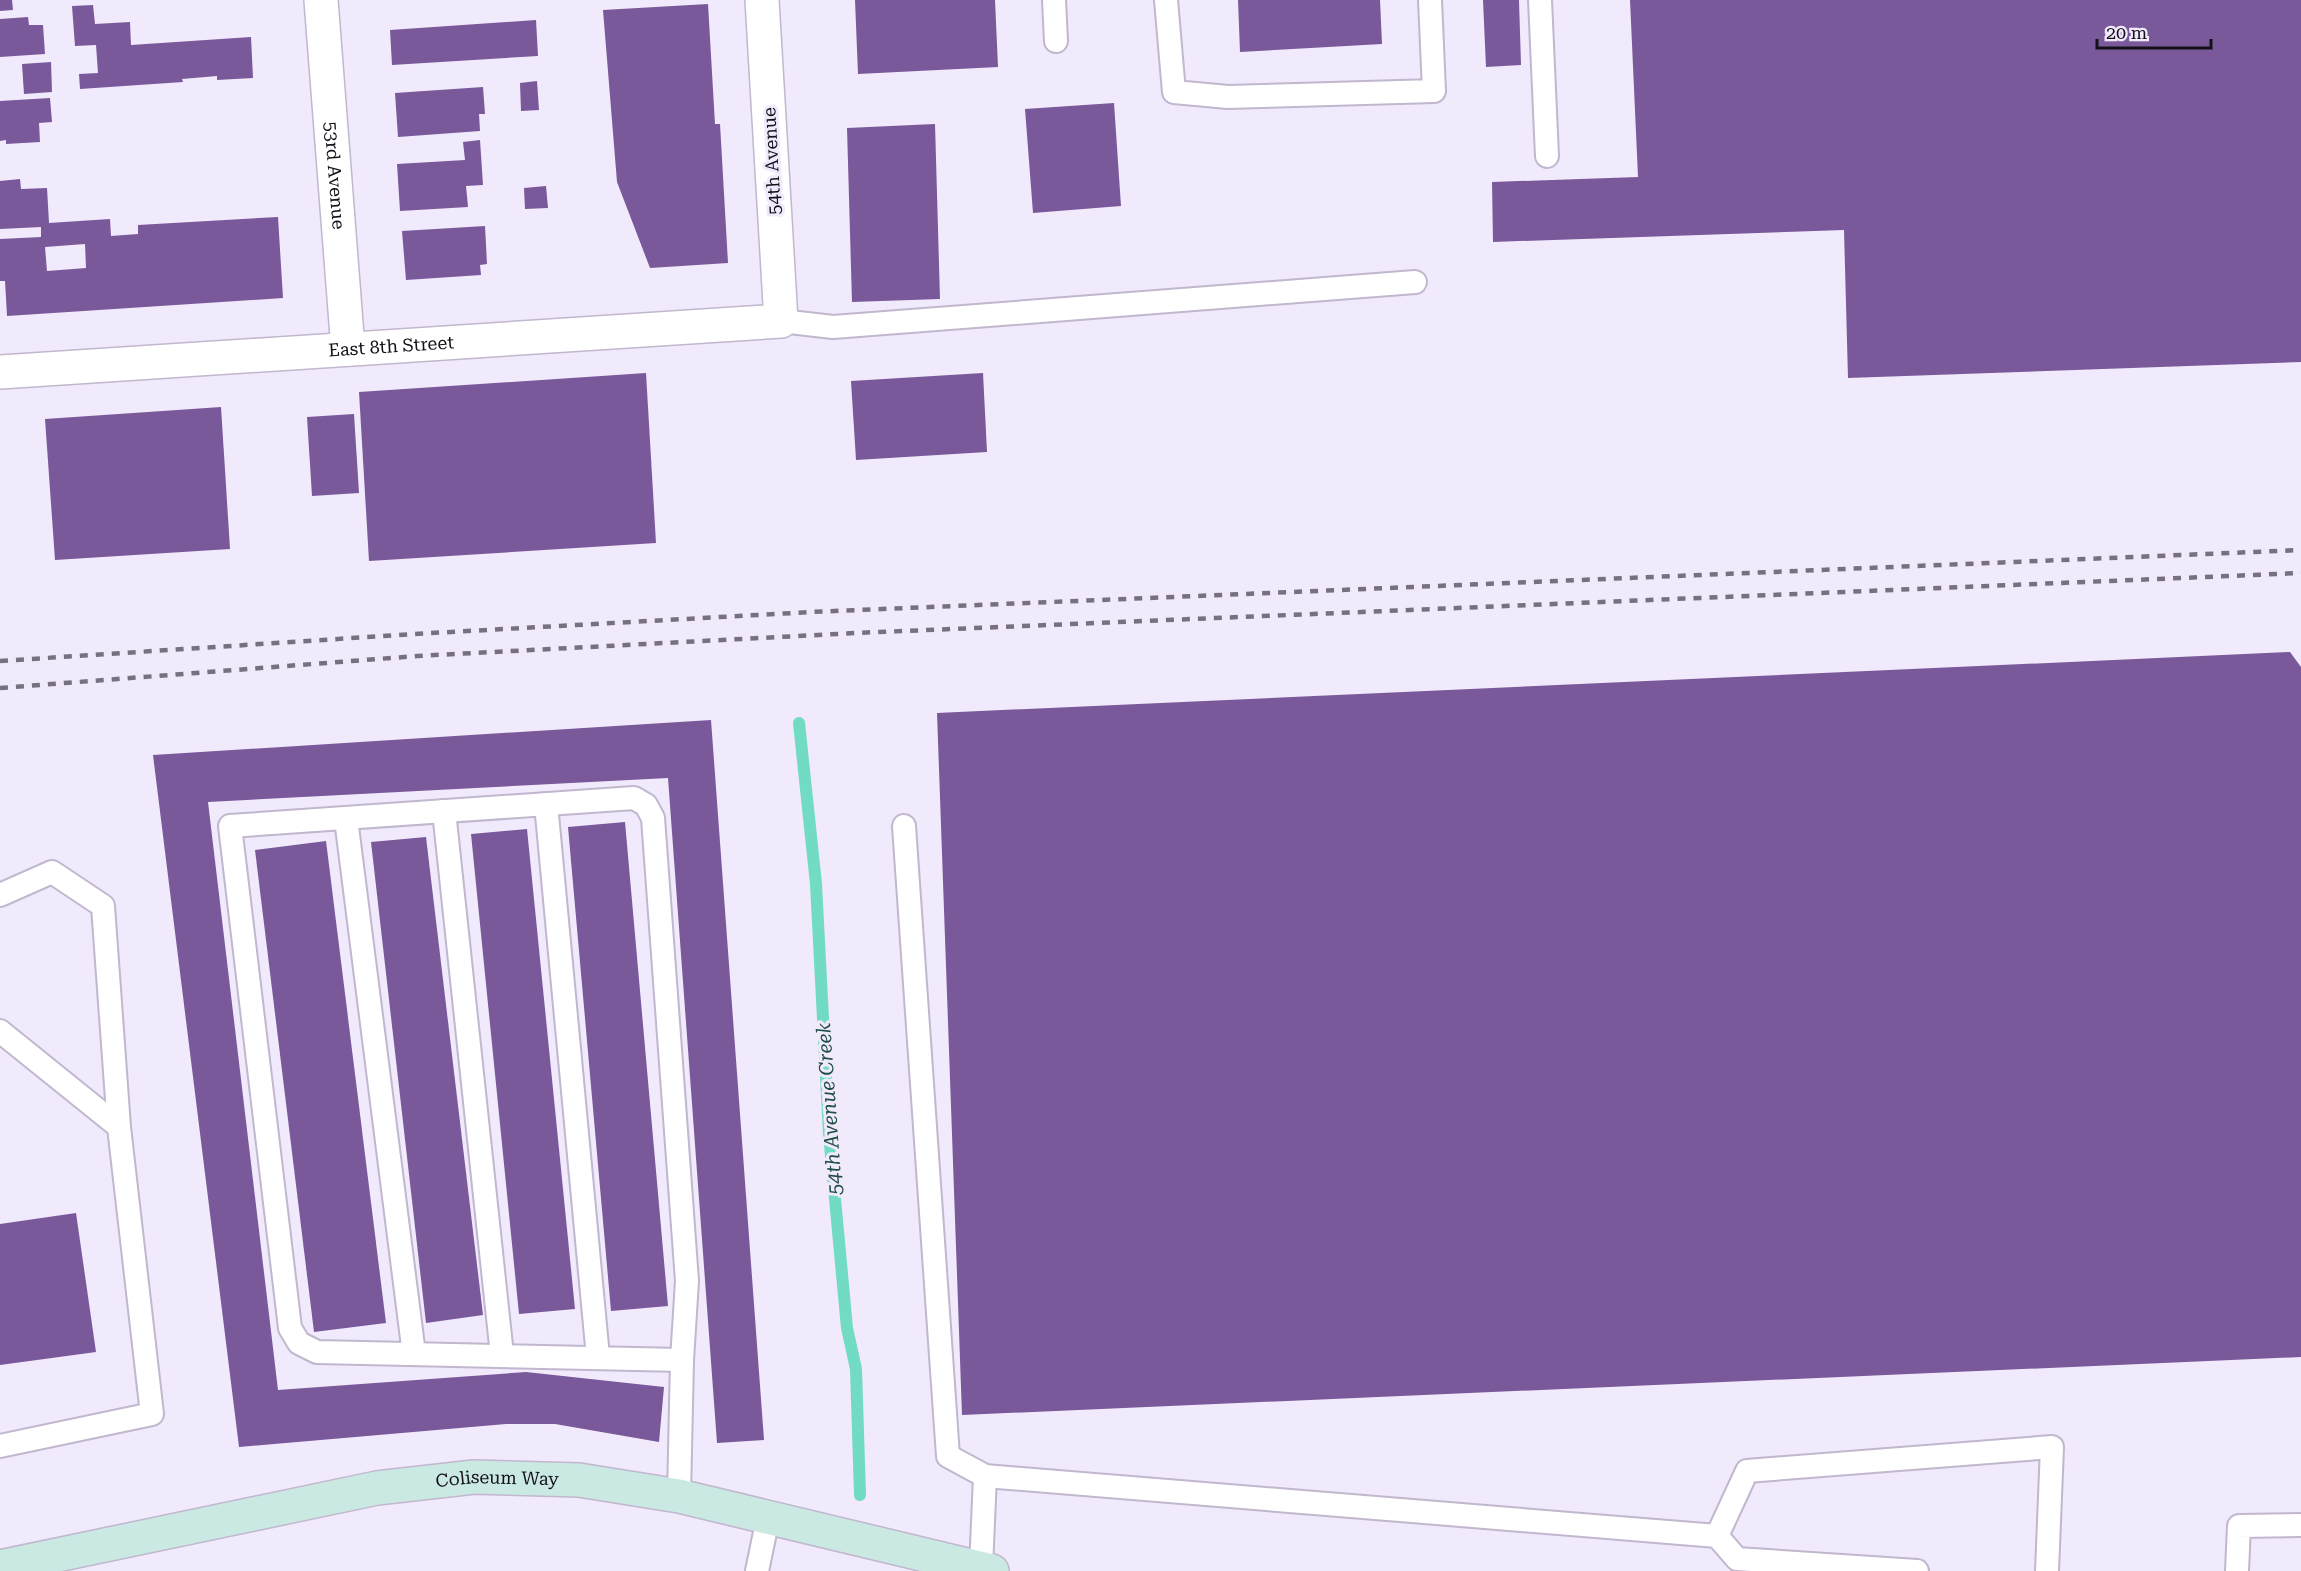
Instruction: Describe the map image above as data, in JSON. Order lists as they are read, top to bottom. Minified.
{"streets":{"street":["54th Avenue","53rd Avenue","East 8th Street","Coliseum Way"]},"crossings":[["54th Avenue","East 8th Street"],["53rd Avenue","East 8th Street"]],"water":["54th Avenue Creek"],"scale_bar":"20 m"}
